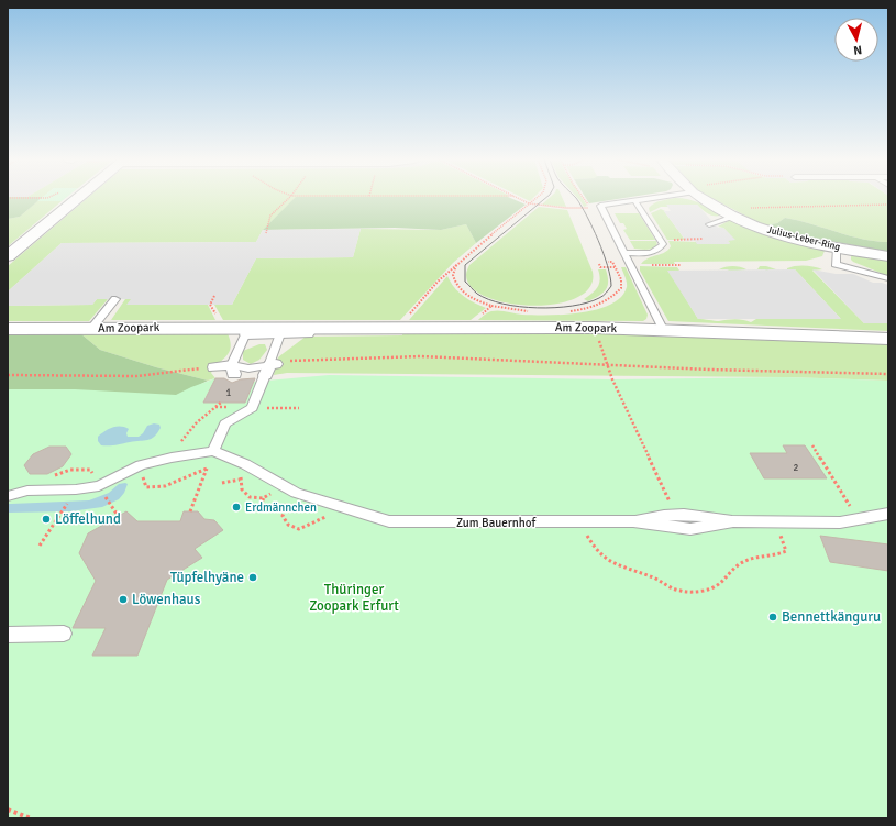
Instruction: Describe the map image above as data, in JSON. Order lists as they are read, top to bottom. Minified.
{"streets":{"street":["Julius-Leber-Ring","Am Zoopark"],"lane":["Zum Bauernhof"]},"parks":["Thüringer Zoopark Erfurt"],"places":["Erdmännchen","Löffelhund","Tüpfelhyäne","Löwenhaus","Bennettkänguru"],"house_numbers":["1","2"],"north":"bottom"}
